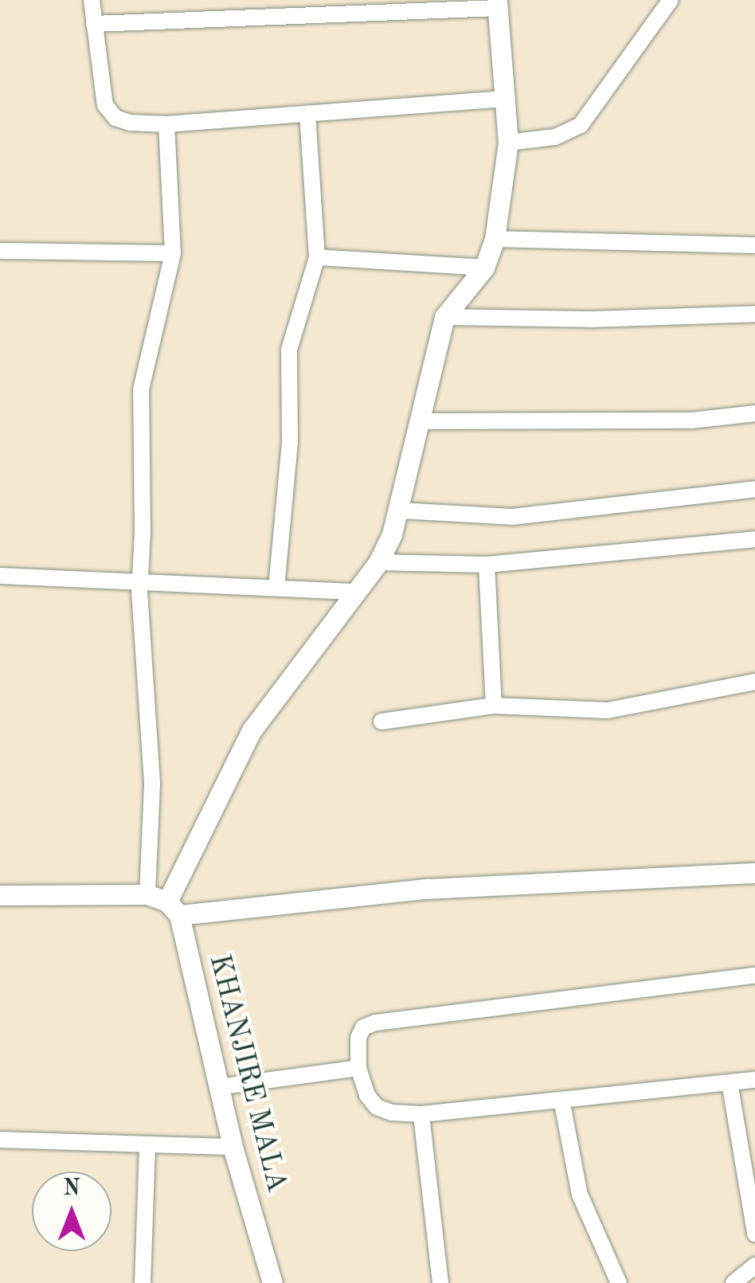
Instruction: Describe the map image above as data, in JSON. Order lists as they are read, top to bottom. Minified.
{"streets":{"street":["KHANJIRE MALA"]},"north":"top"}
